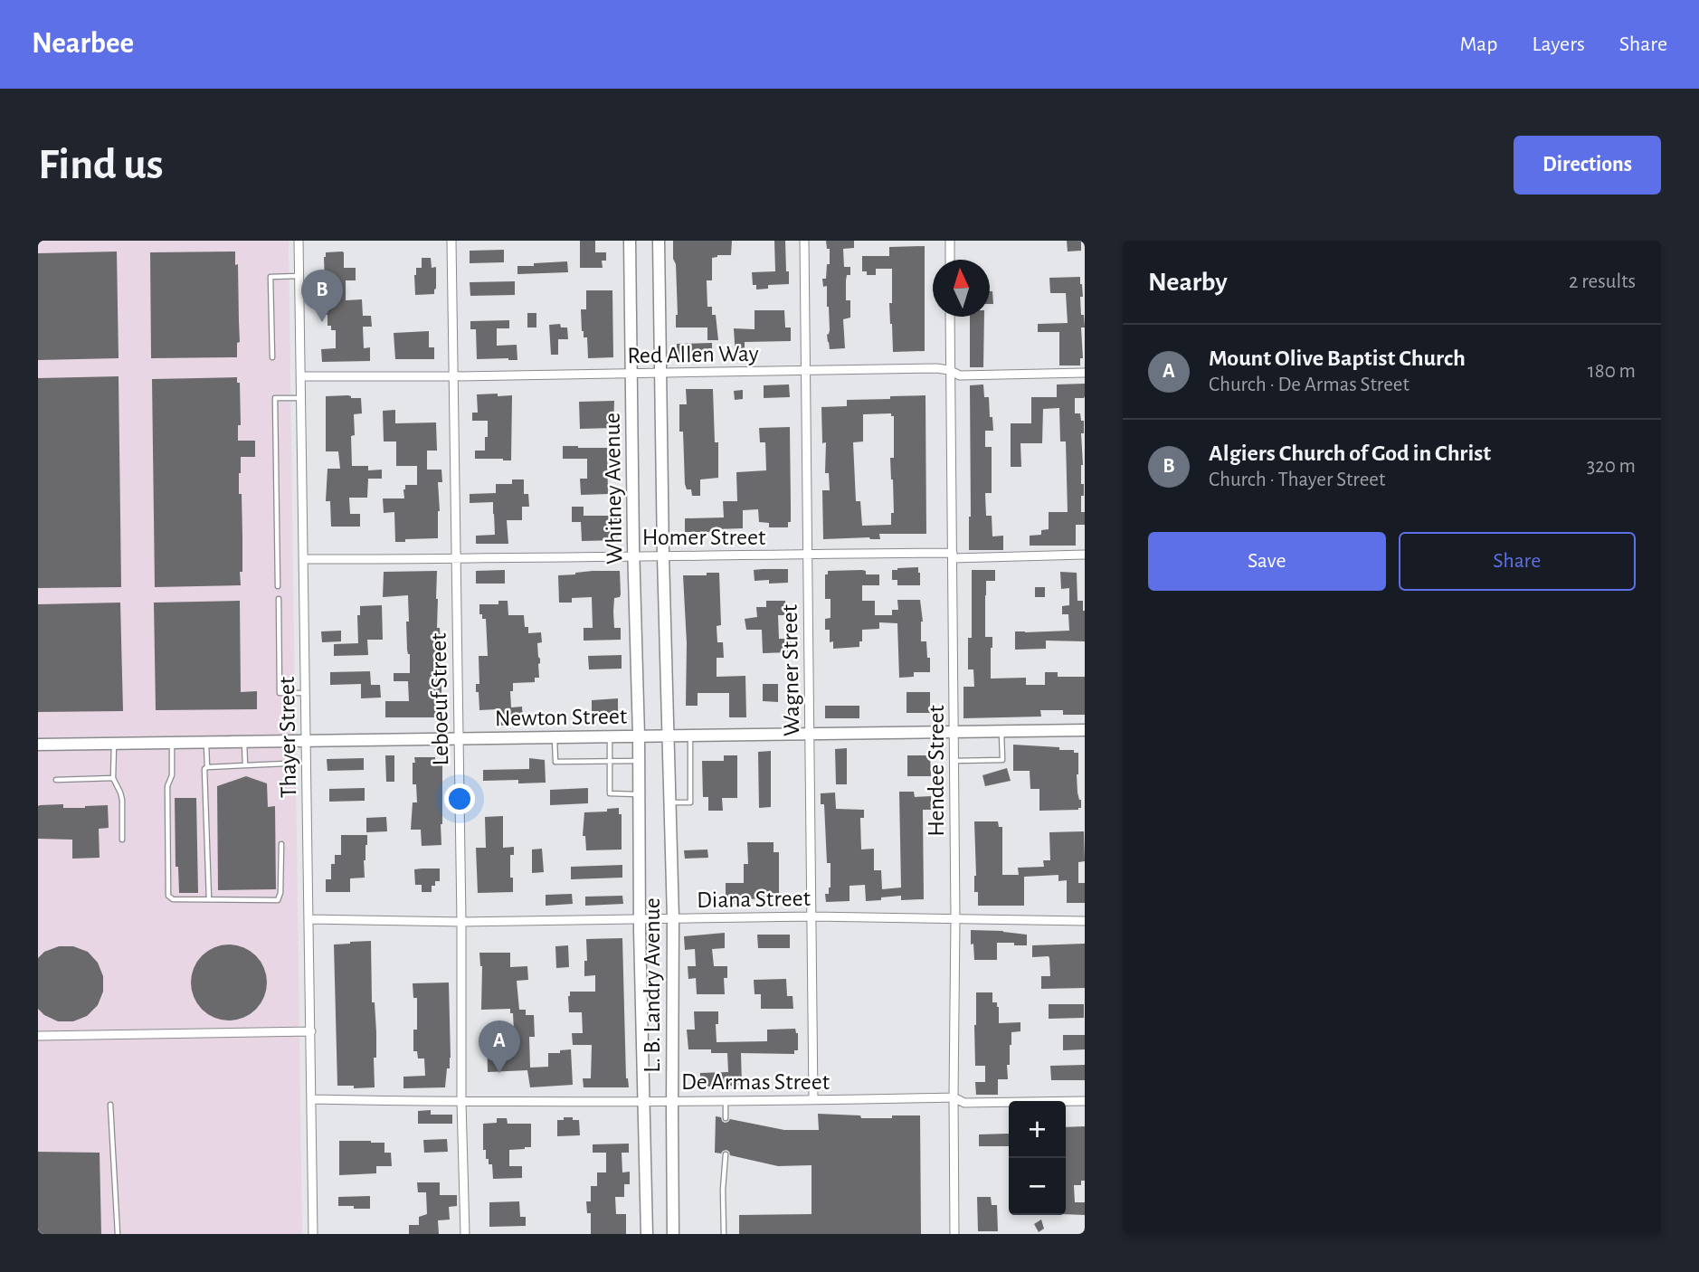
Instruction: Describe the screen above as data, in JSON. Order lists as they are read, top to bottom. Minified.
{"streets":{"street":["Red Allen Way","Whitney Avenue","Homer Street","Wagner Street","Leboeuf Street","Newton Street","Thayer Street","Hendee Street","Diana Street","L. B. Landry Avenue","De Armas Street"]},"crossings":[["Red Allen Way","Whitney Avenue"],["Red Allen Way","Wagner Street"],["Red Allen Way","Leboeuf Street"],["Red Allen Way","Thayer Street"],["Red Allen Way","Hendee Street"],["Whitney Avenue","Homer Street"],["Whitney Avenue","Newton Street"],["Whitney Avenue","L. B. Landry Avenue"],["Homer Street","Wagner Street"],["Homer Street","Leboeuf Street"],["Homer Street","Thayer Street"],["Homer Street","Hendee Street"],["Wagner Street","Newton Street"],["Wagner Street","Diana Street"],["Wagner Street","De Armas Street"],["Leboeuf Street","Newton Street"],["Leboeuf Street","Diana Street"],["Leboeuf Street","De Armas Street"],["Newton Street","Thayer Street"],["Newton Street","Hendee Street"],["Newton Street","L. B. Landry Avenue"],["Thayer Street","Diana Street"],["Thayer Street","De Armas Street"],["Hendee Street","Diana Street"],["Hendee Street","De Armas Street"],["Diana Street","L. B. Landry Avenue"],["L. B. Landry Avenue","De Armas Street"]],"north":"top","page":{"header":"Nearbee","nav":["Map","Layers","Share"],"buttons":["Directions",["Save","Share"]],"title":"Find us","heading":["Nearby","2 results"],"pins":["B","A"],"list":[{"mark":"A","name":"Mount Olive Baptist Church","note":"Church · De Armas Street","value":"180 m"},{"mark":"B","name":"Algiers Church of God in Christ","note":"Church · Thayer Street","value":"320 m"}],"map_buttons":["+","−"]}}
